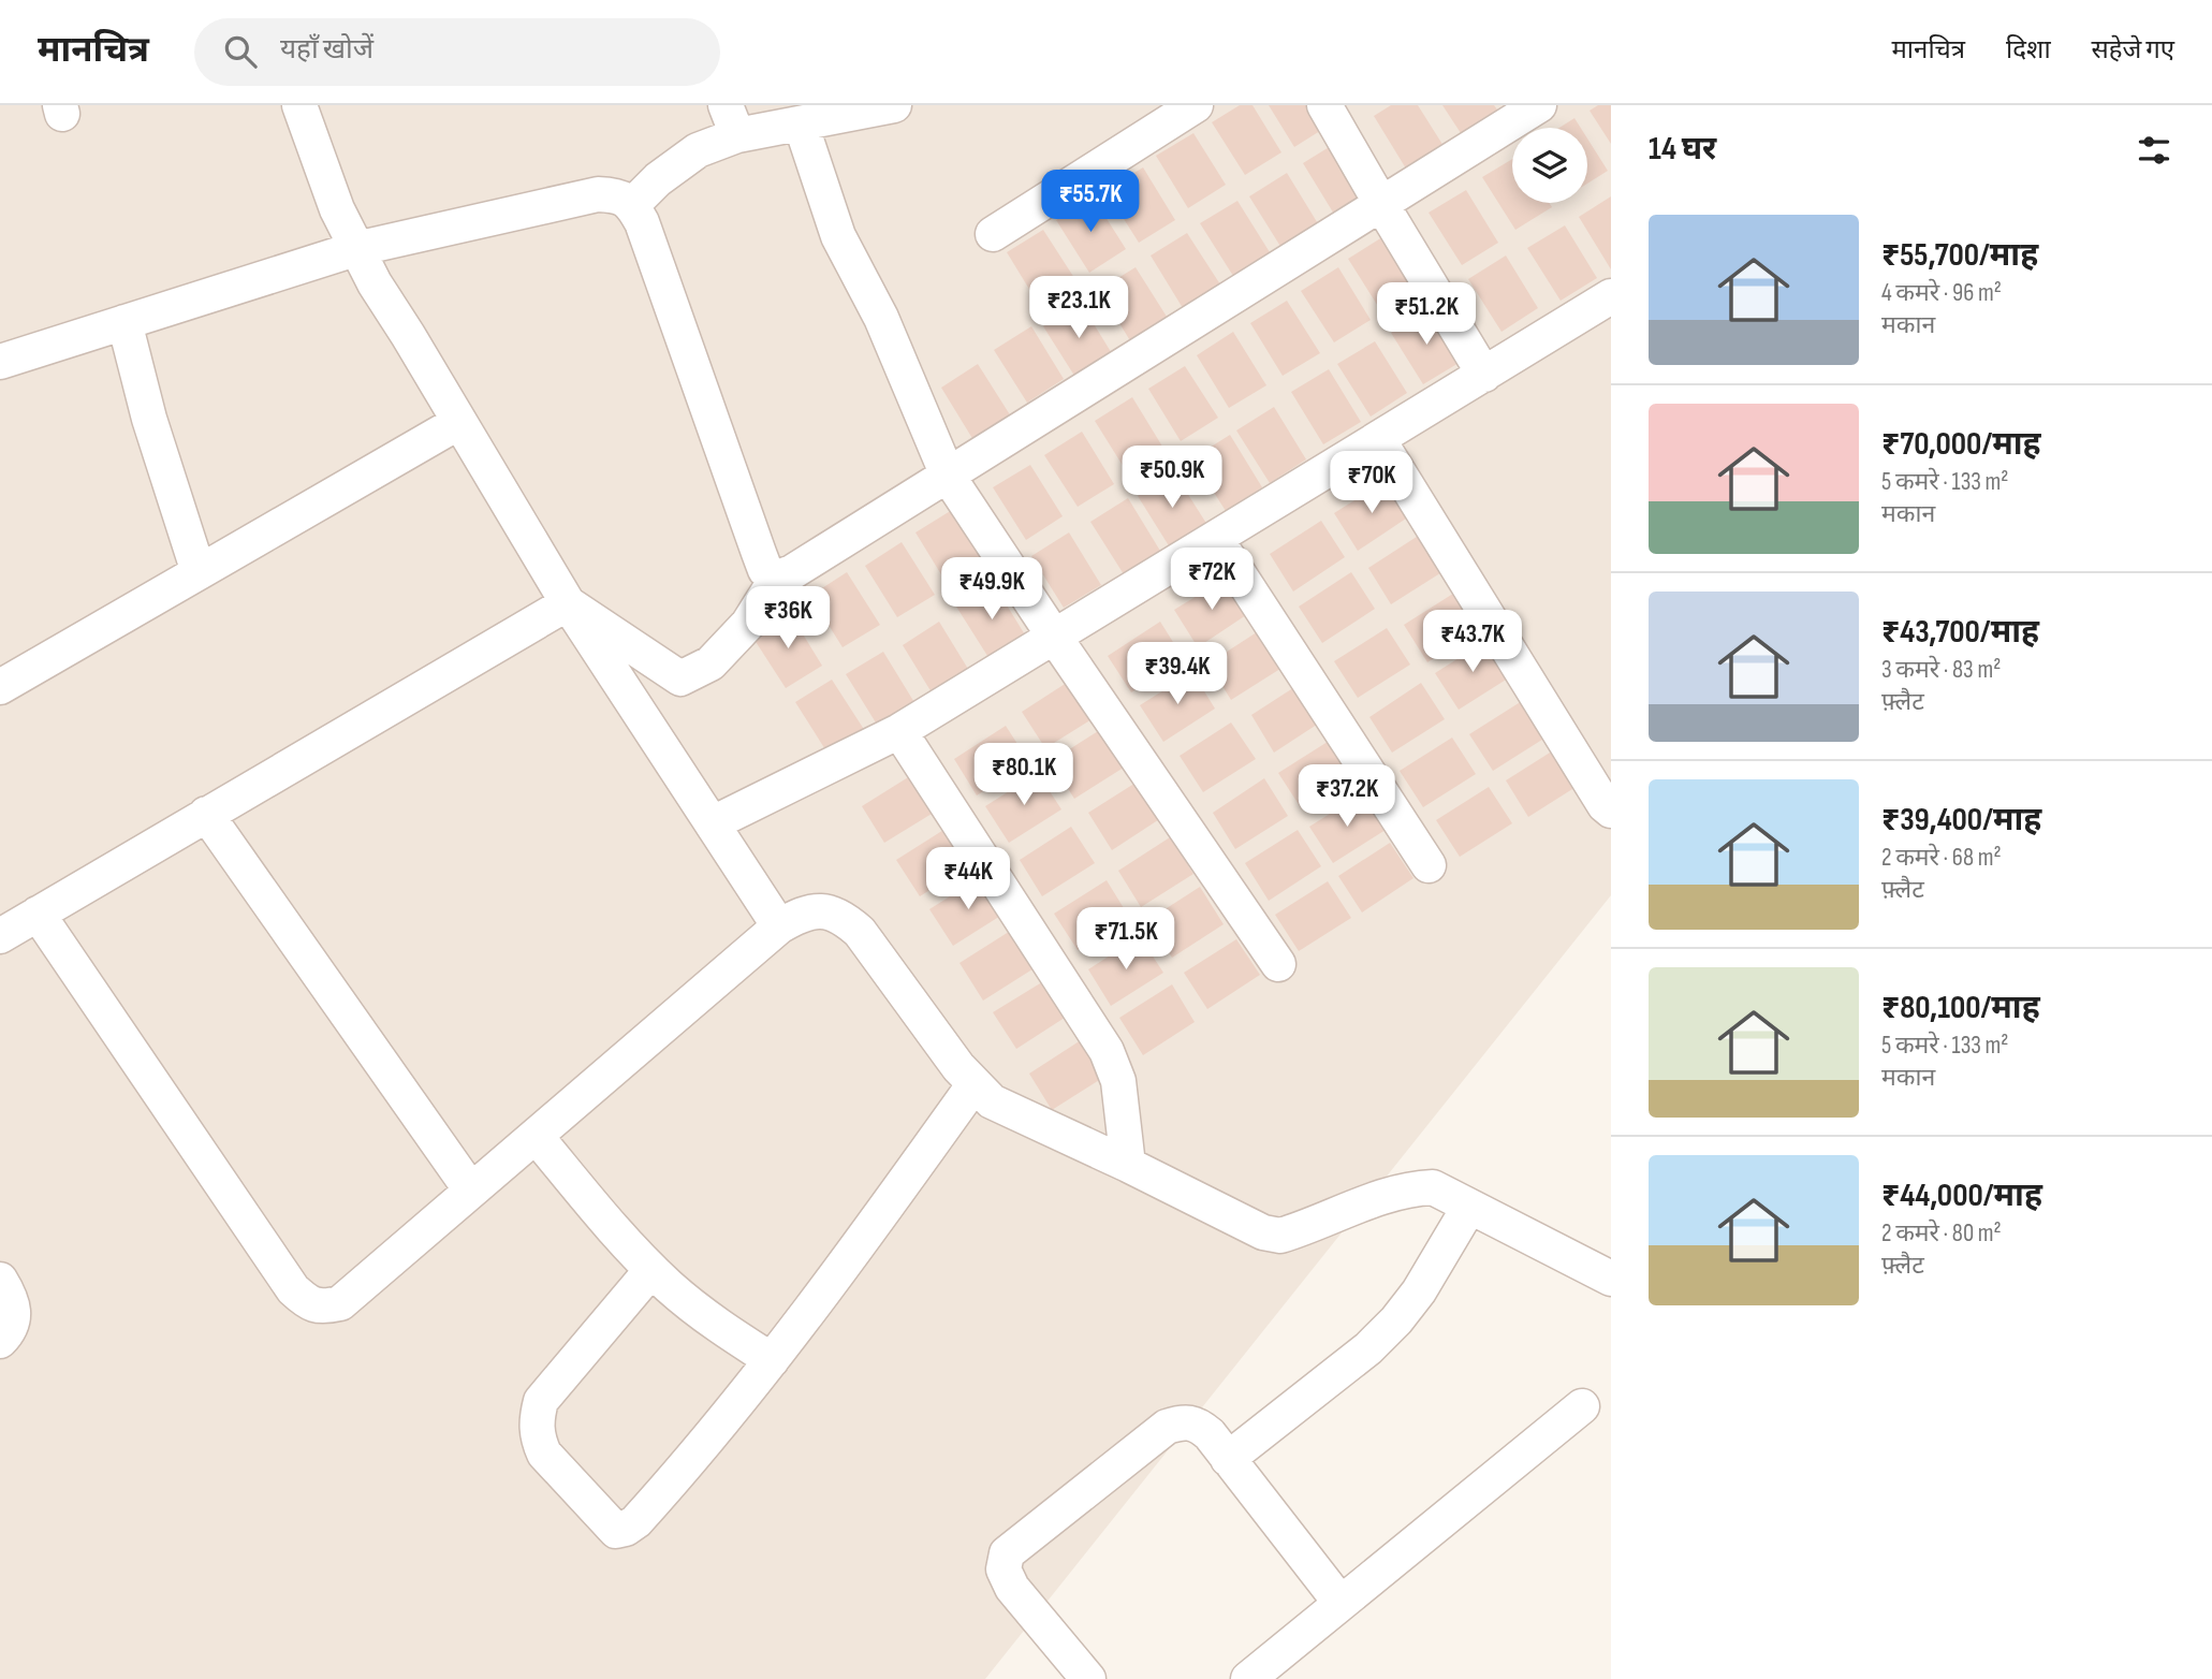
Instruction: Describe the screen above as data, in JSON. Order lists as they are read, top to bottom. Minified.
{"page":{"header":"मानचित्र","search":"यहाँ खोजें","nav":["मानचित्र","दिशा","सहेजे गए"],"heading":"14 घर","price":["₹55.7K","₹23.1K","₹51.2K","₹50.9K","₹70K","₹72K","₹49.9K","₹36K","₹43.7K","₹39.4K","₹80.1K","₹37.2K","₹44K","₹71.5K"],"list":[{"name":"₹55,700/माह","note":"4 कमरे · 96 m² · मकान"},{"name":"₹70,000/माह","note":"5 कमरे · 133 m² · मकान"},{"name":"₹43,700/माह","note":"3 कमरे · 83 m² · फ़्लैट"},{"name":"₹39,400/माह","note":"2 कमरे · 68 m² · फ़्लैट"},{"name":"₹80,100/माह","note":"5 कमरे · 133 m² · मकान"},{"name":"₹44,000/माह","note":"2 कमरे · 80 m² · फ़्लैट"}]}}
